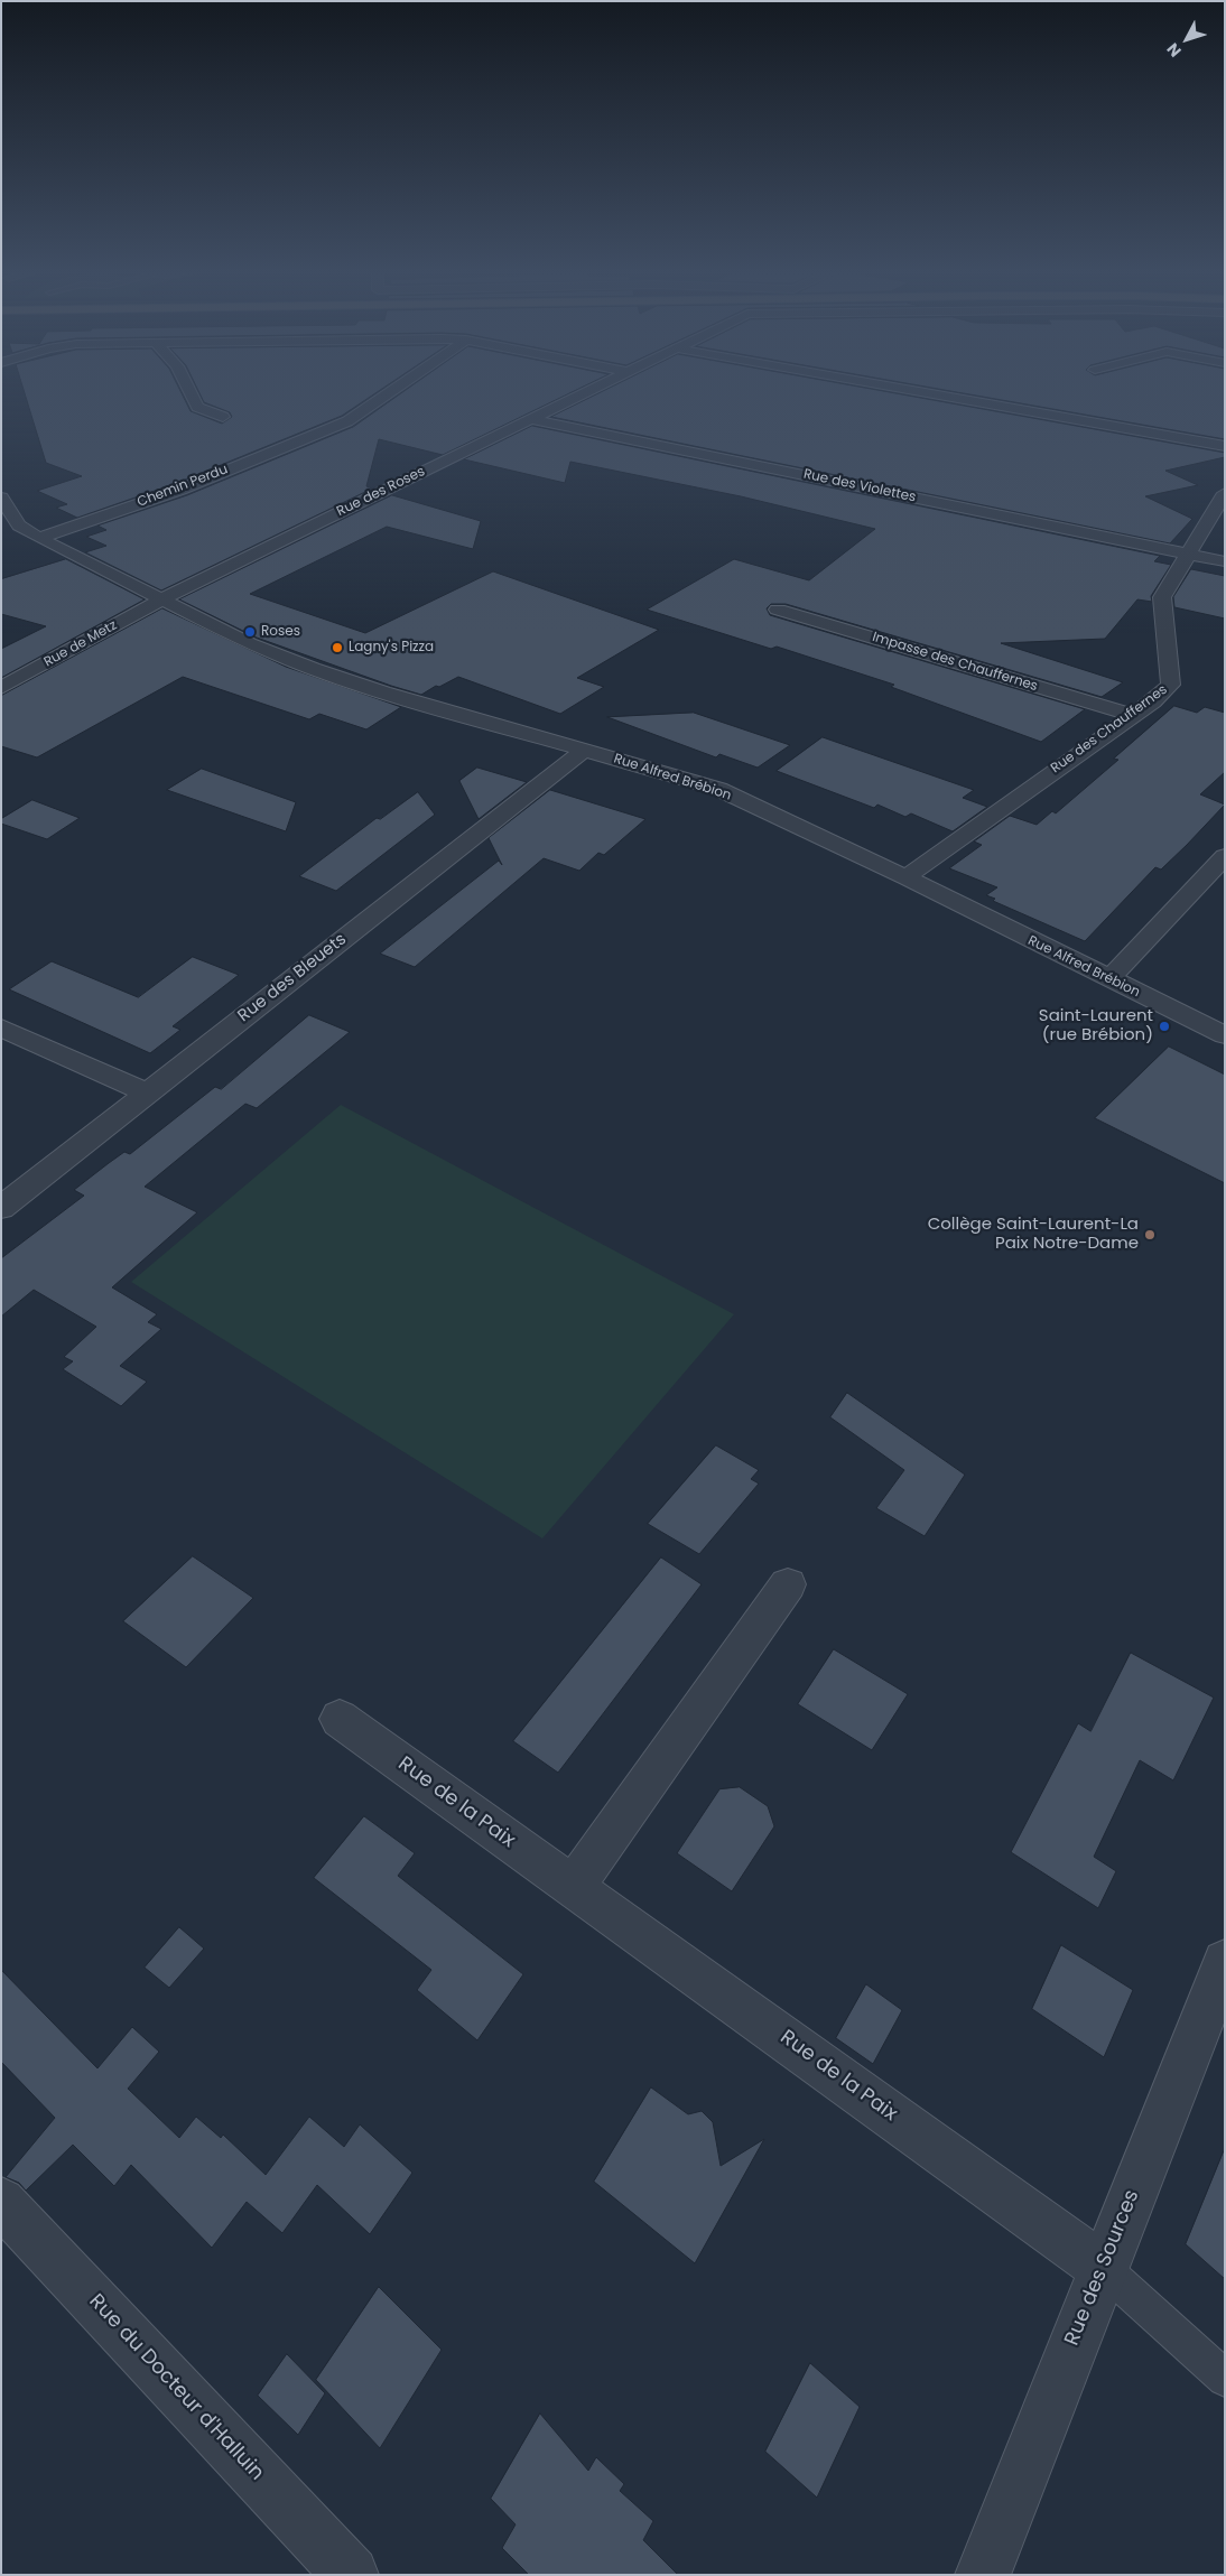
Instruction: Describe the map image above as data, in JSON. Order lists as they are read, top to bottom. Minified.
{"streets":{"street":["Chemin Perdu","Rue des Violettes","Rue des Roses","Rue de Metz","Impasse des Chauffernes","Rue des Chauffernes","Rue Alfred Brébion","Rue des Bleuets","Rue de la Paix","Rue des Sources","Rue du Docteur d'Halluin"]},"crossings":[["Chemin Perdu","Rue Alfred Brébion"],["Rue des Violettes","Rue des Roses"],["Rue des Violettes","Rue des Chauffernes"],["Rue des Roses","Rue de Metz"],["Rue des Roses","Rue Alfred Brébion"],["Rue de Metz","Rue Alfred Brébion"],["Impasse des Chauffernes","Rue des Chauffernes"],["Rue des Chauffernes","Rue Alfred Brébion"],["Rue Alfred Brébion","Rue des Bleuets"],["Rue de la Paix","Rue des Sources"]],"places":["Roses","Lagny's Pizza","Saint-Laurent (rue Brébion)","Collège Saint-Laurent-La Paix Notre-Dame"],"north":"bottom left"}
